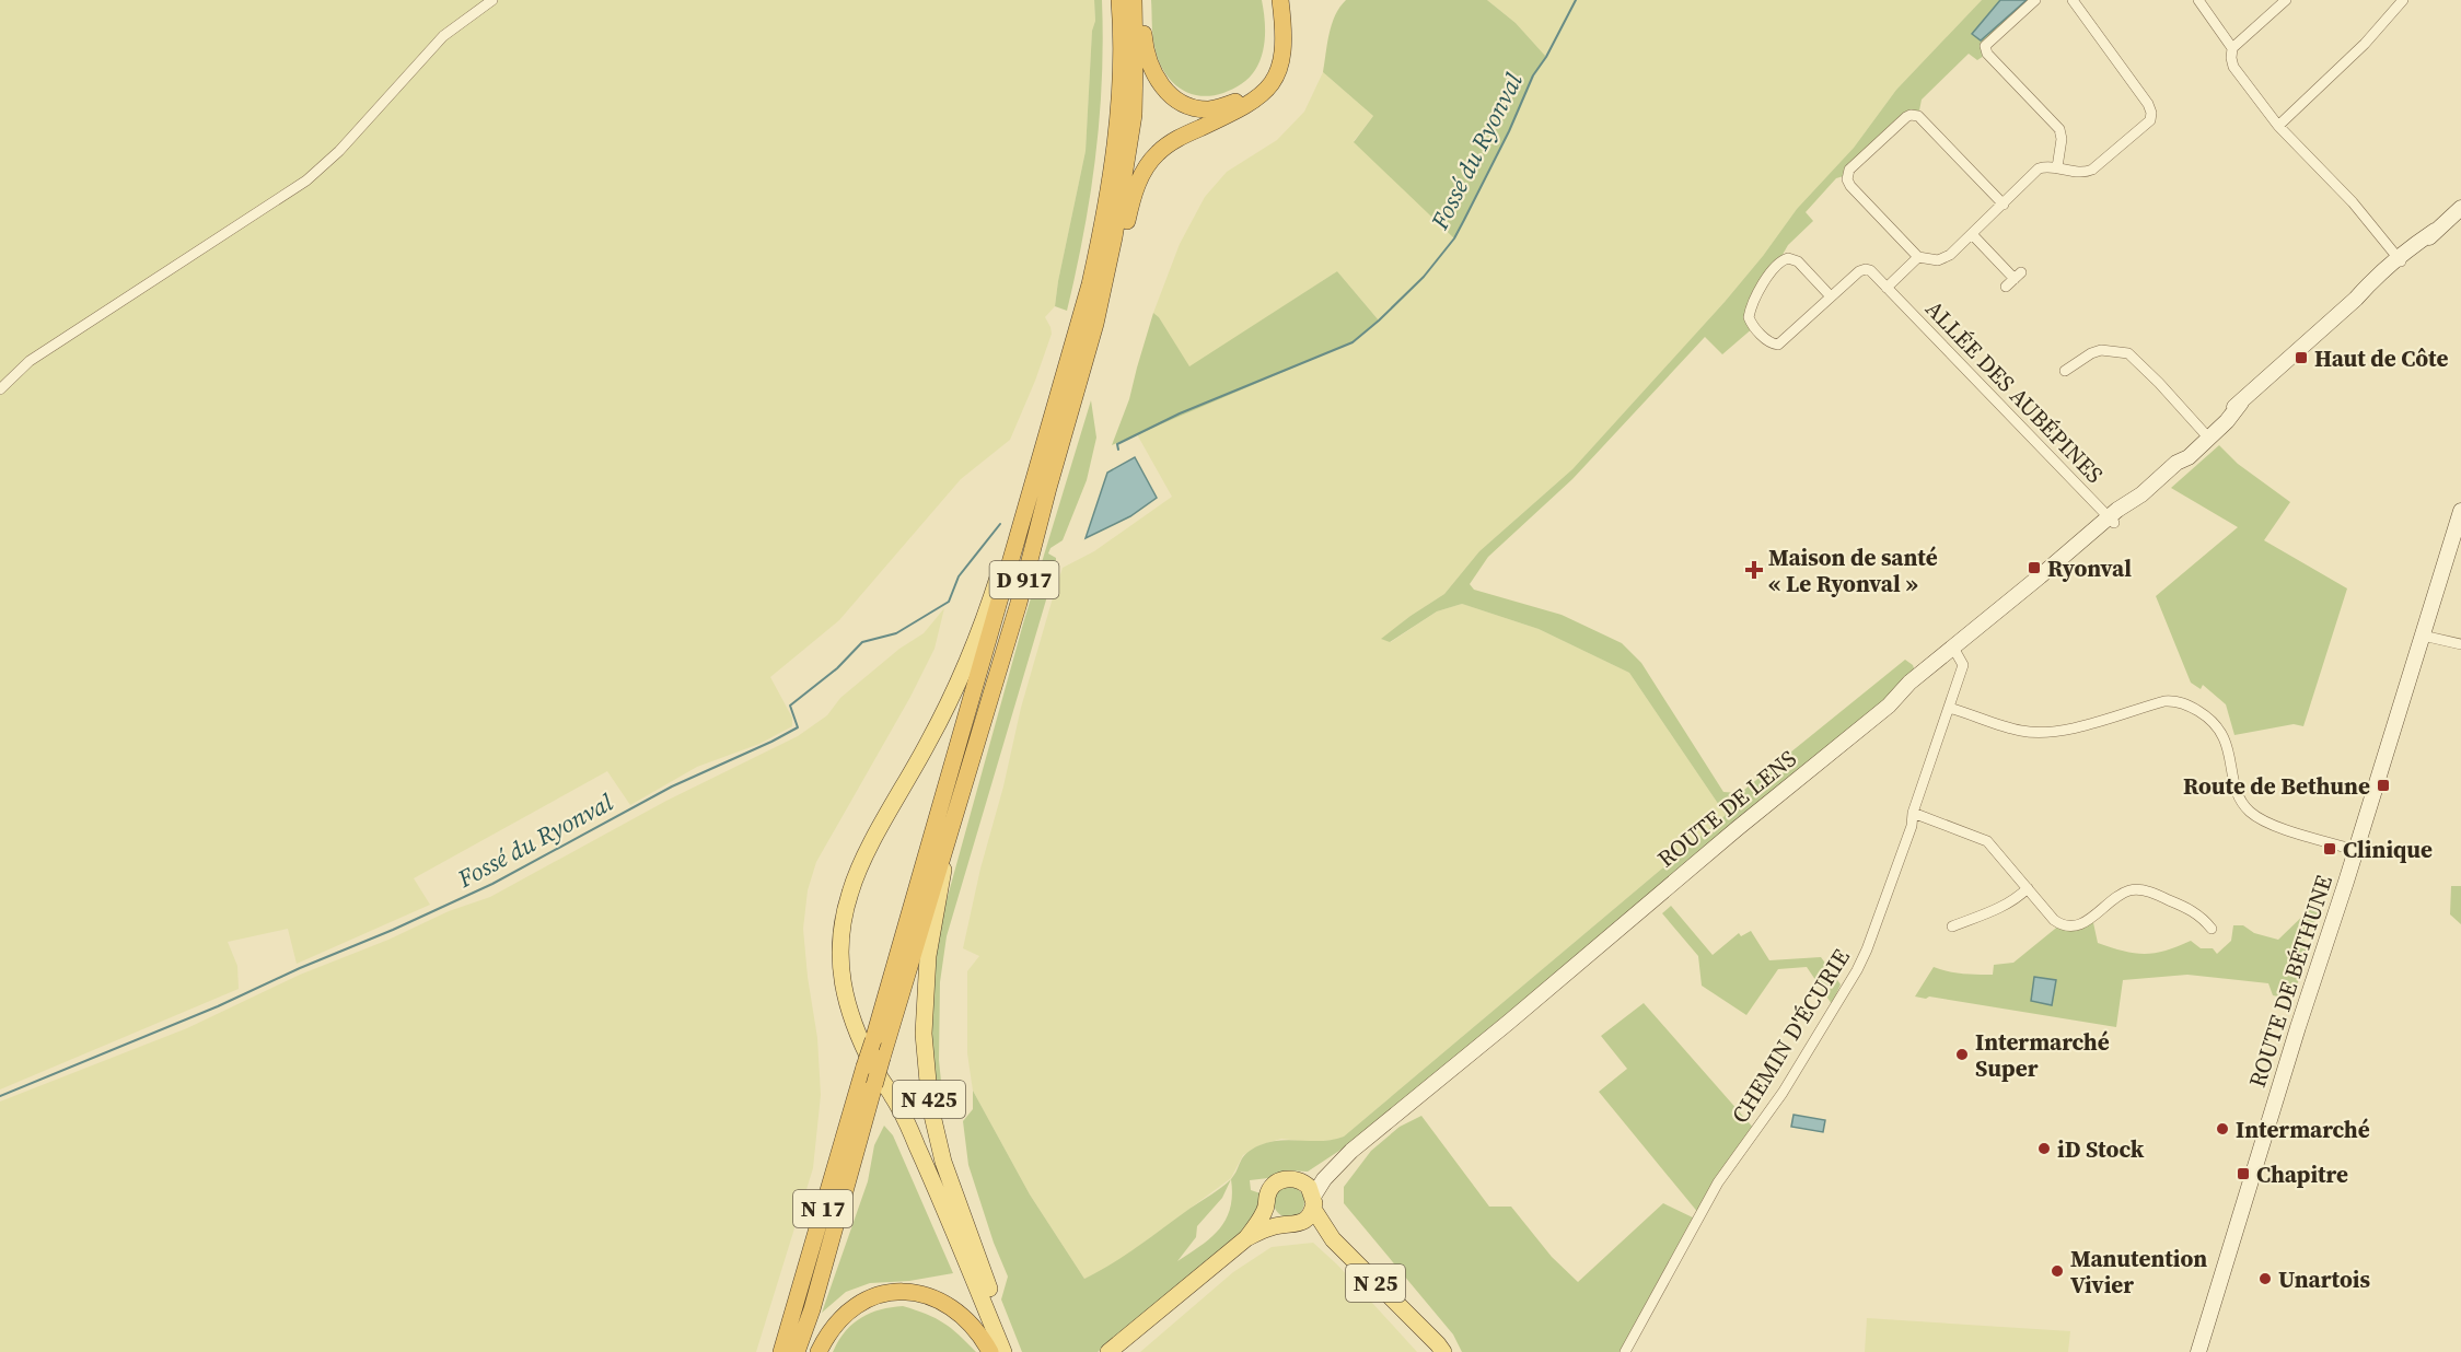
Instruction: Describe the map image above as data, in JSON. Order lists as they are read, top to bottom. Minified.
{"streets":{"highway":["D 917","N 17"],"main road":["ROUTE DE LENS","ROUTE DE BÉTHUNE","N 425","N 25"],"street":["ALLÉE DES AUBÉPINES","CHEMIN D'ÉCURIE"]},"crossings":[["ALLÉE DES AUBÉPINES","ROUTE DE LENS"],["D 917","N 425"],["D 917","N 17"],["ROUTE DE LENS","CHEMIN D'ÉCURIE"],["ROUTE DE LENS","N 25"]],"water":["Fossé du Ryonval"],"places":{"transit":["Haut de Côte","Ryonval","Route de Bethune","Clinique","Chapitre"],"health":["Maison de santé « Le Ryonval »"],"other":["Intermarché Super","Intermarché","iD Stock","Manutention Vivier","Unartois"]}}
